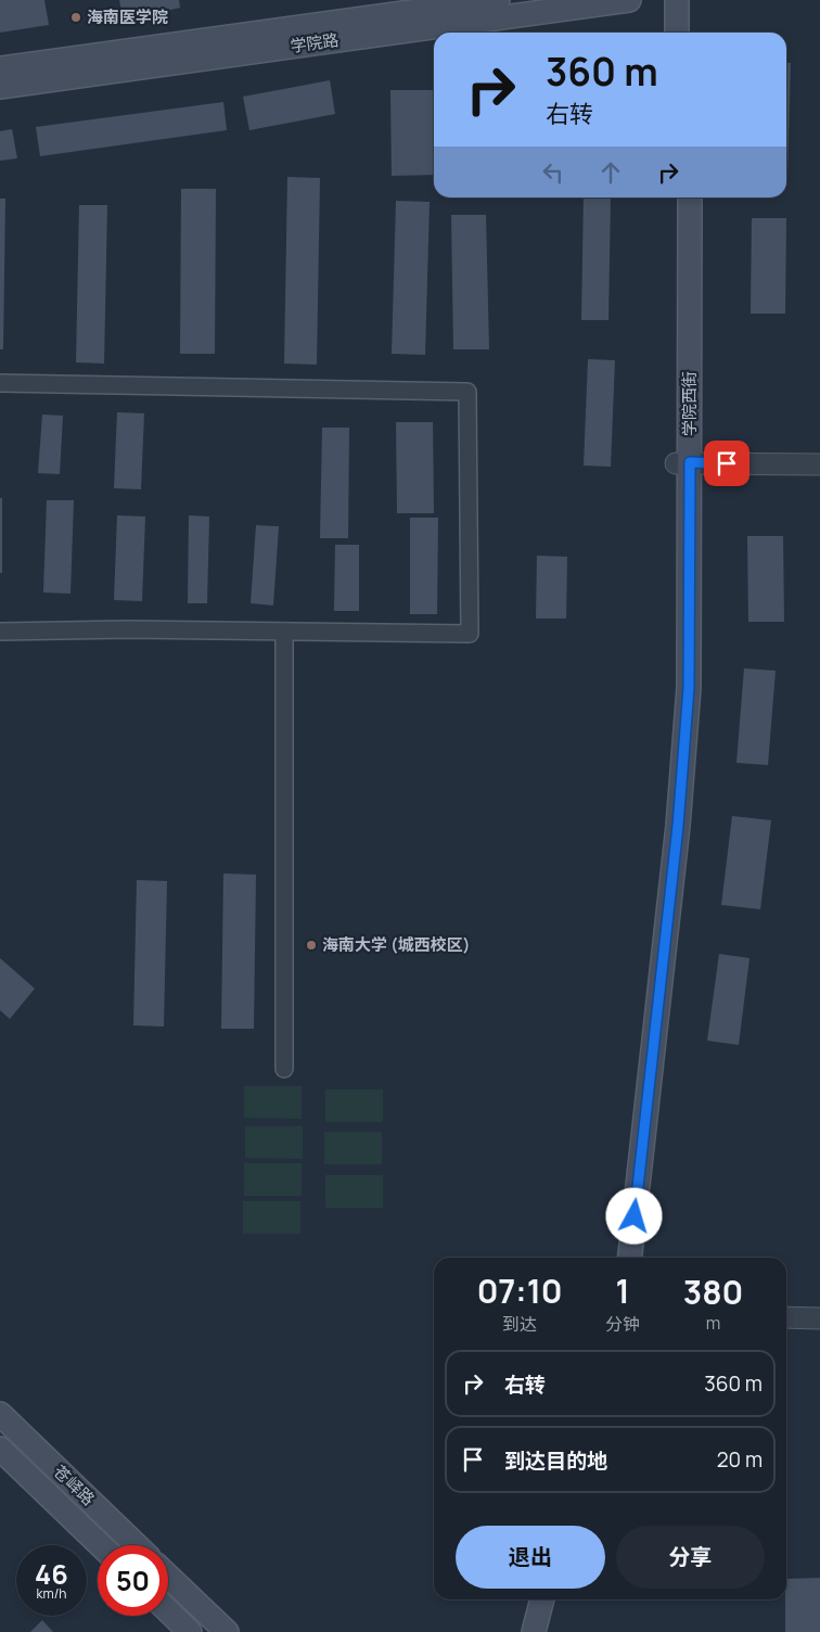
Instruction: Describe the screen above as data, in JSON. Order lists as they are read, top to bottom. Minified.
{"streets":{"main road":["学院路","学院西街","苍峄路"]},"places":["海南医学院","海南大学 (城西校区)"],"page":{"turn":["360 m","右转"],"eta":["07:10","到达","1","分钟","380","m"],"list":[{"name":"右转","value":"360 m"},{"name":"到达目的地","value":"20 m"}],"buttons":["退出","分享"],"speed":"46 km/h","limit":"50"}}
